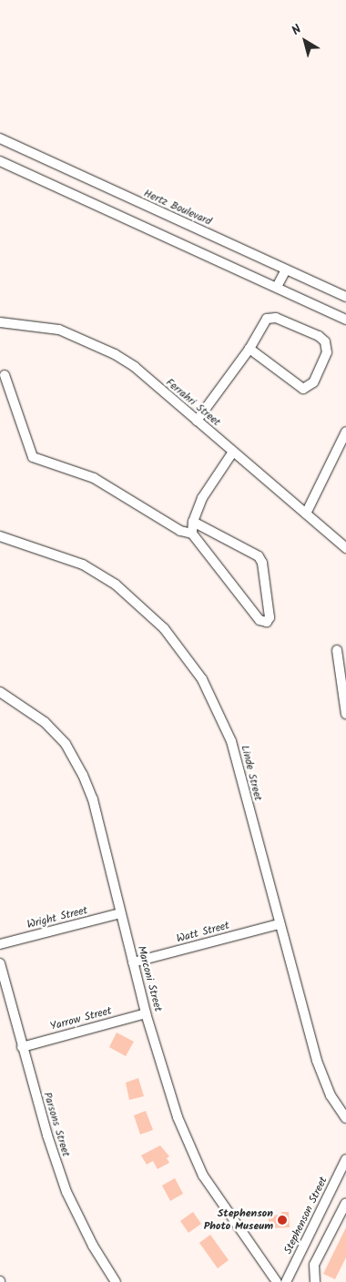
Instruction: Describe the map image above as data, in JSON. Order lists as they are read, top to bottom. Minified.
{"streets":{"street":["Hertz Boulevard","Ferrahri Street","Linde Street","Wright Street","Watt Street","Marconi Street","Yarrow Street","Parsons Street","Stephenson Street"]},"crossings":[["Linde Street","Watt Street"],["Wright Street","Marconi Street"],["Watt Street","Marconi Street"],["Marconi Street","Yarrow Street"],["Yarrow Street","Parsons Street"]],"places":["Stephenson Photo Museum"],"north":"top left"}
